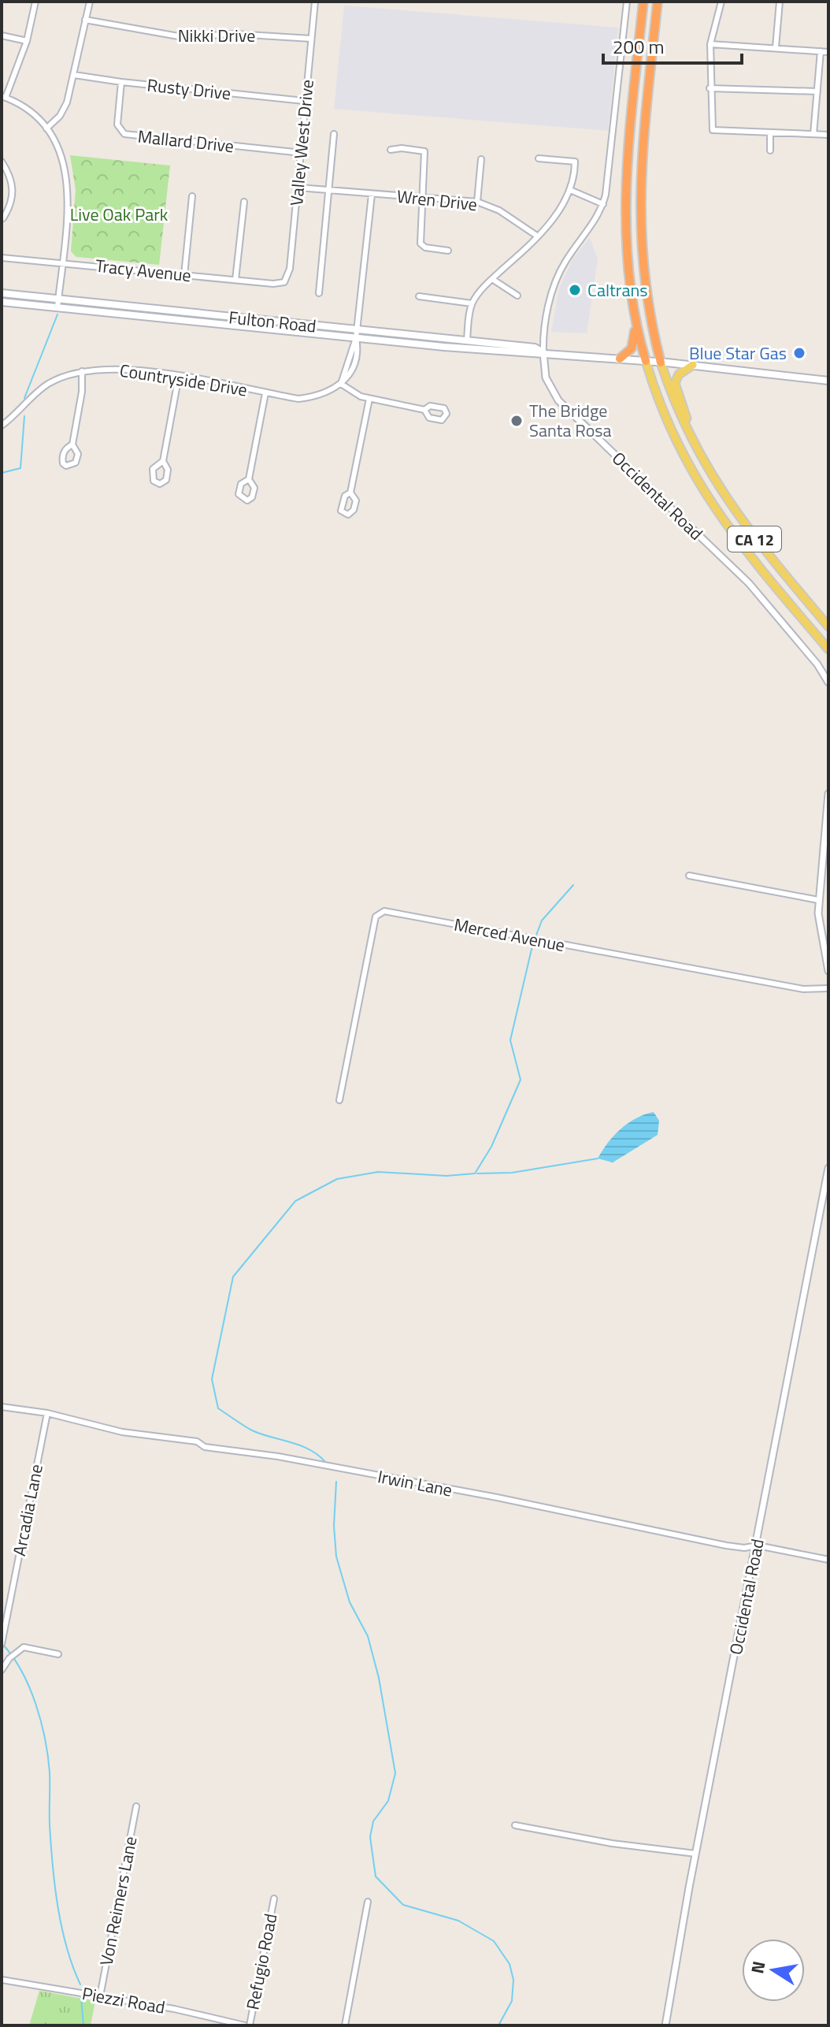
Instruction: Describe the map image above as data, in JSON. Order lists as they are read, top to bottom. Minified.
{"streets":{"highway":["CA 12"],"main road":["Fulton Road"],"street":["Nikki Drive","Rusty Drive","Mallard Drive","Valley West Drive","Wren Drive","Tracy Avenue","Countryside Drive","Occidental Road","Merced Avenue","Irwin Lane","Arcadia Lane","Von Reimers Lane","Refugio Road","Piezzi Road"]},"crossings":[["Nikki Drive","Valley West Drive"],["Rusty Drive","Mallard Drive"],["Rusty Drive","Valley West Drive"],["Mallard Drive","Valley West Drive"],["Valley West Drive","Wren Drive"],["Valley West Drive","Tracy Avenue"],["Fulton Road","Occidental Road"],["Fulton Road","CA 12"],["Occidental Road","Irwin Lane"],["Irwin Lane","Arcadia Lane"],["Von Reimers Lane","Piezzi Road"],["Refugio Road","Piezzi Road"]],"parks":["Live Oak Park"],"places":["Caltrans","Blue Star Gas","The Bridge Santa Rosa"],"scale_bar":"200 m","north":"left"}
